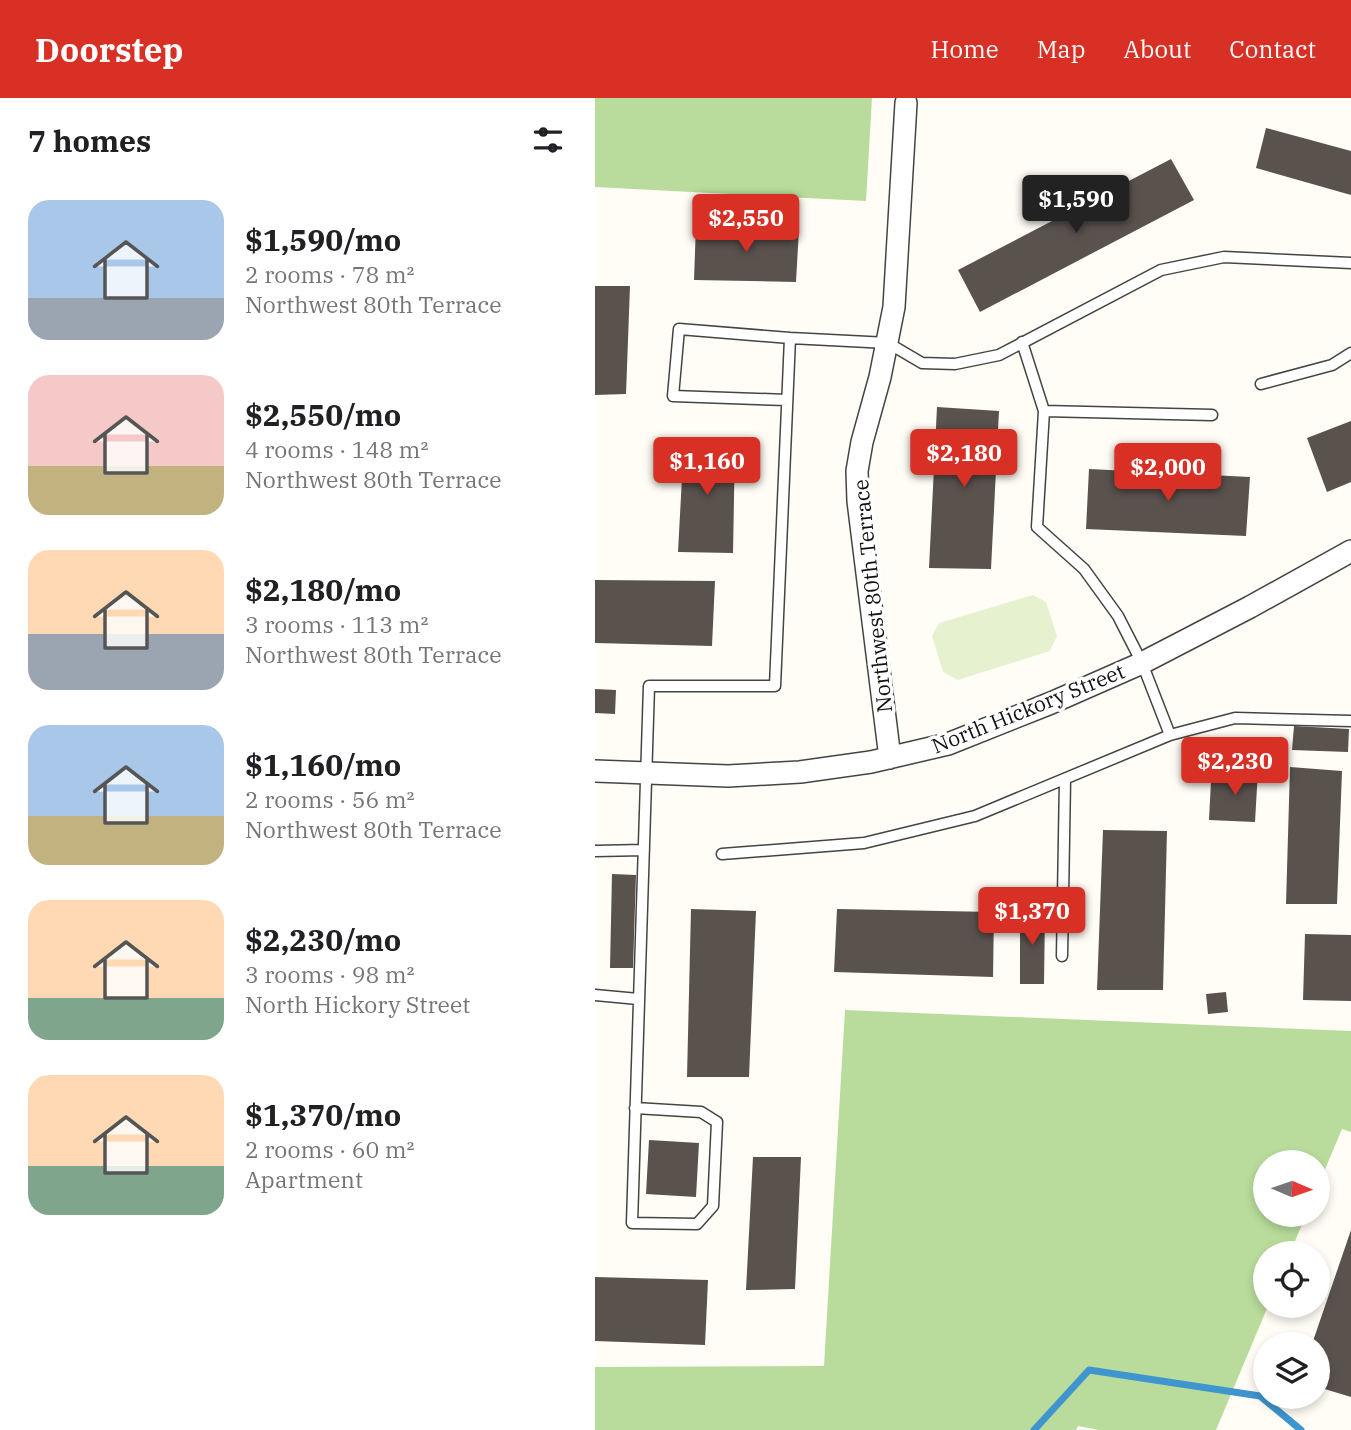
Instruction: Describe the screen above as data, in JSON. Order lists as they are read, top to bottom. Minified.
{"streets":{"street":["Northwest 80th Terrace","North Hickory Street"]},"crossings":[["Northwest 80th Terrace","North Hickory Street"]],"north":"right","page":{"header":"Doorstep","nav":["Home","Map","About","Contact"],"heading":"7 homes","price":["$1,590","$2,550","$2,180","$1,160","$2,000","$2,230","$1,370"],"list":[{"name":"$1,590/mo","note":"2 rooms · 78 m² · Northwest 80th Terrace"},{"name":"$2,550/mo","note":"4 rooms · 148 m² · Northwest 80th Terrace"},{"name":"$2,180/mo","note":"3 rooms · 113 m² · Northwest 80th Terrace"},{"name":"$1,160/mo","note":"2 rooms · 56 m² · Northwest 80th Terrace"},{"name":"$2,230/mo","note":"3 rooms · 98 m² · North Hickory Street"},{"name":"$1,370/mo","note":"2 rooms · 60 m² · Apartment"}]}}
